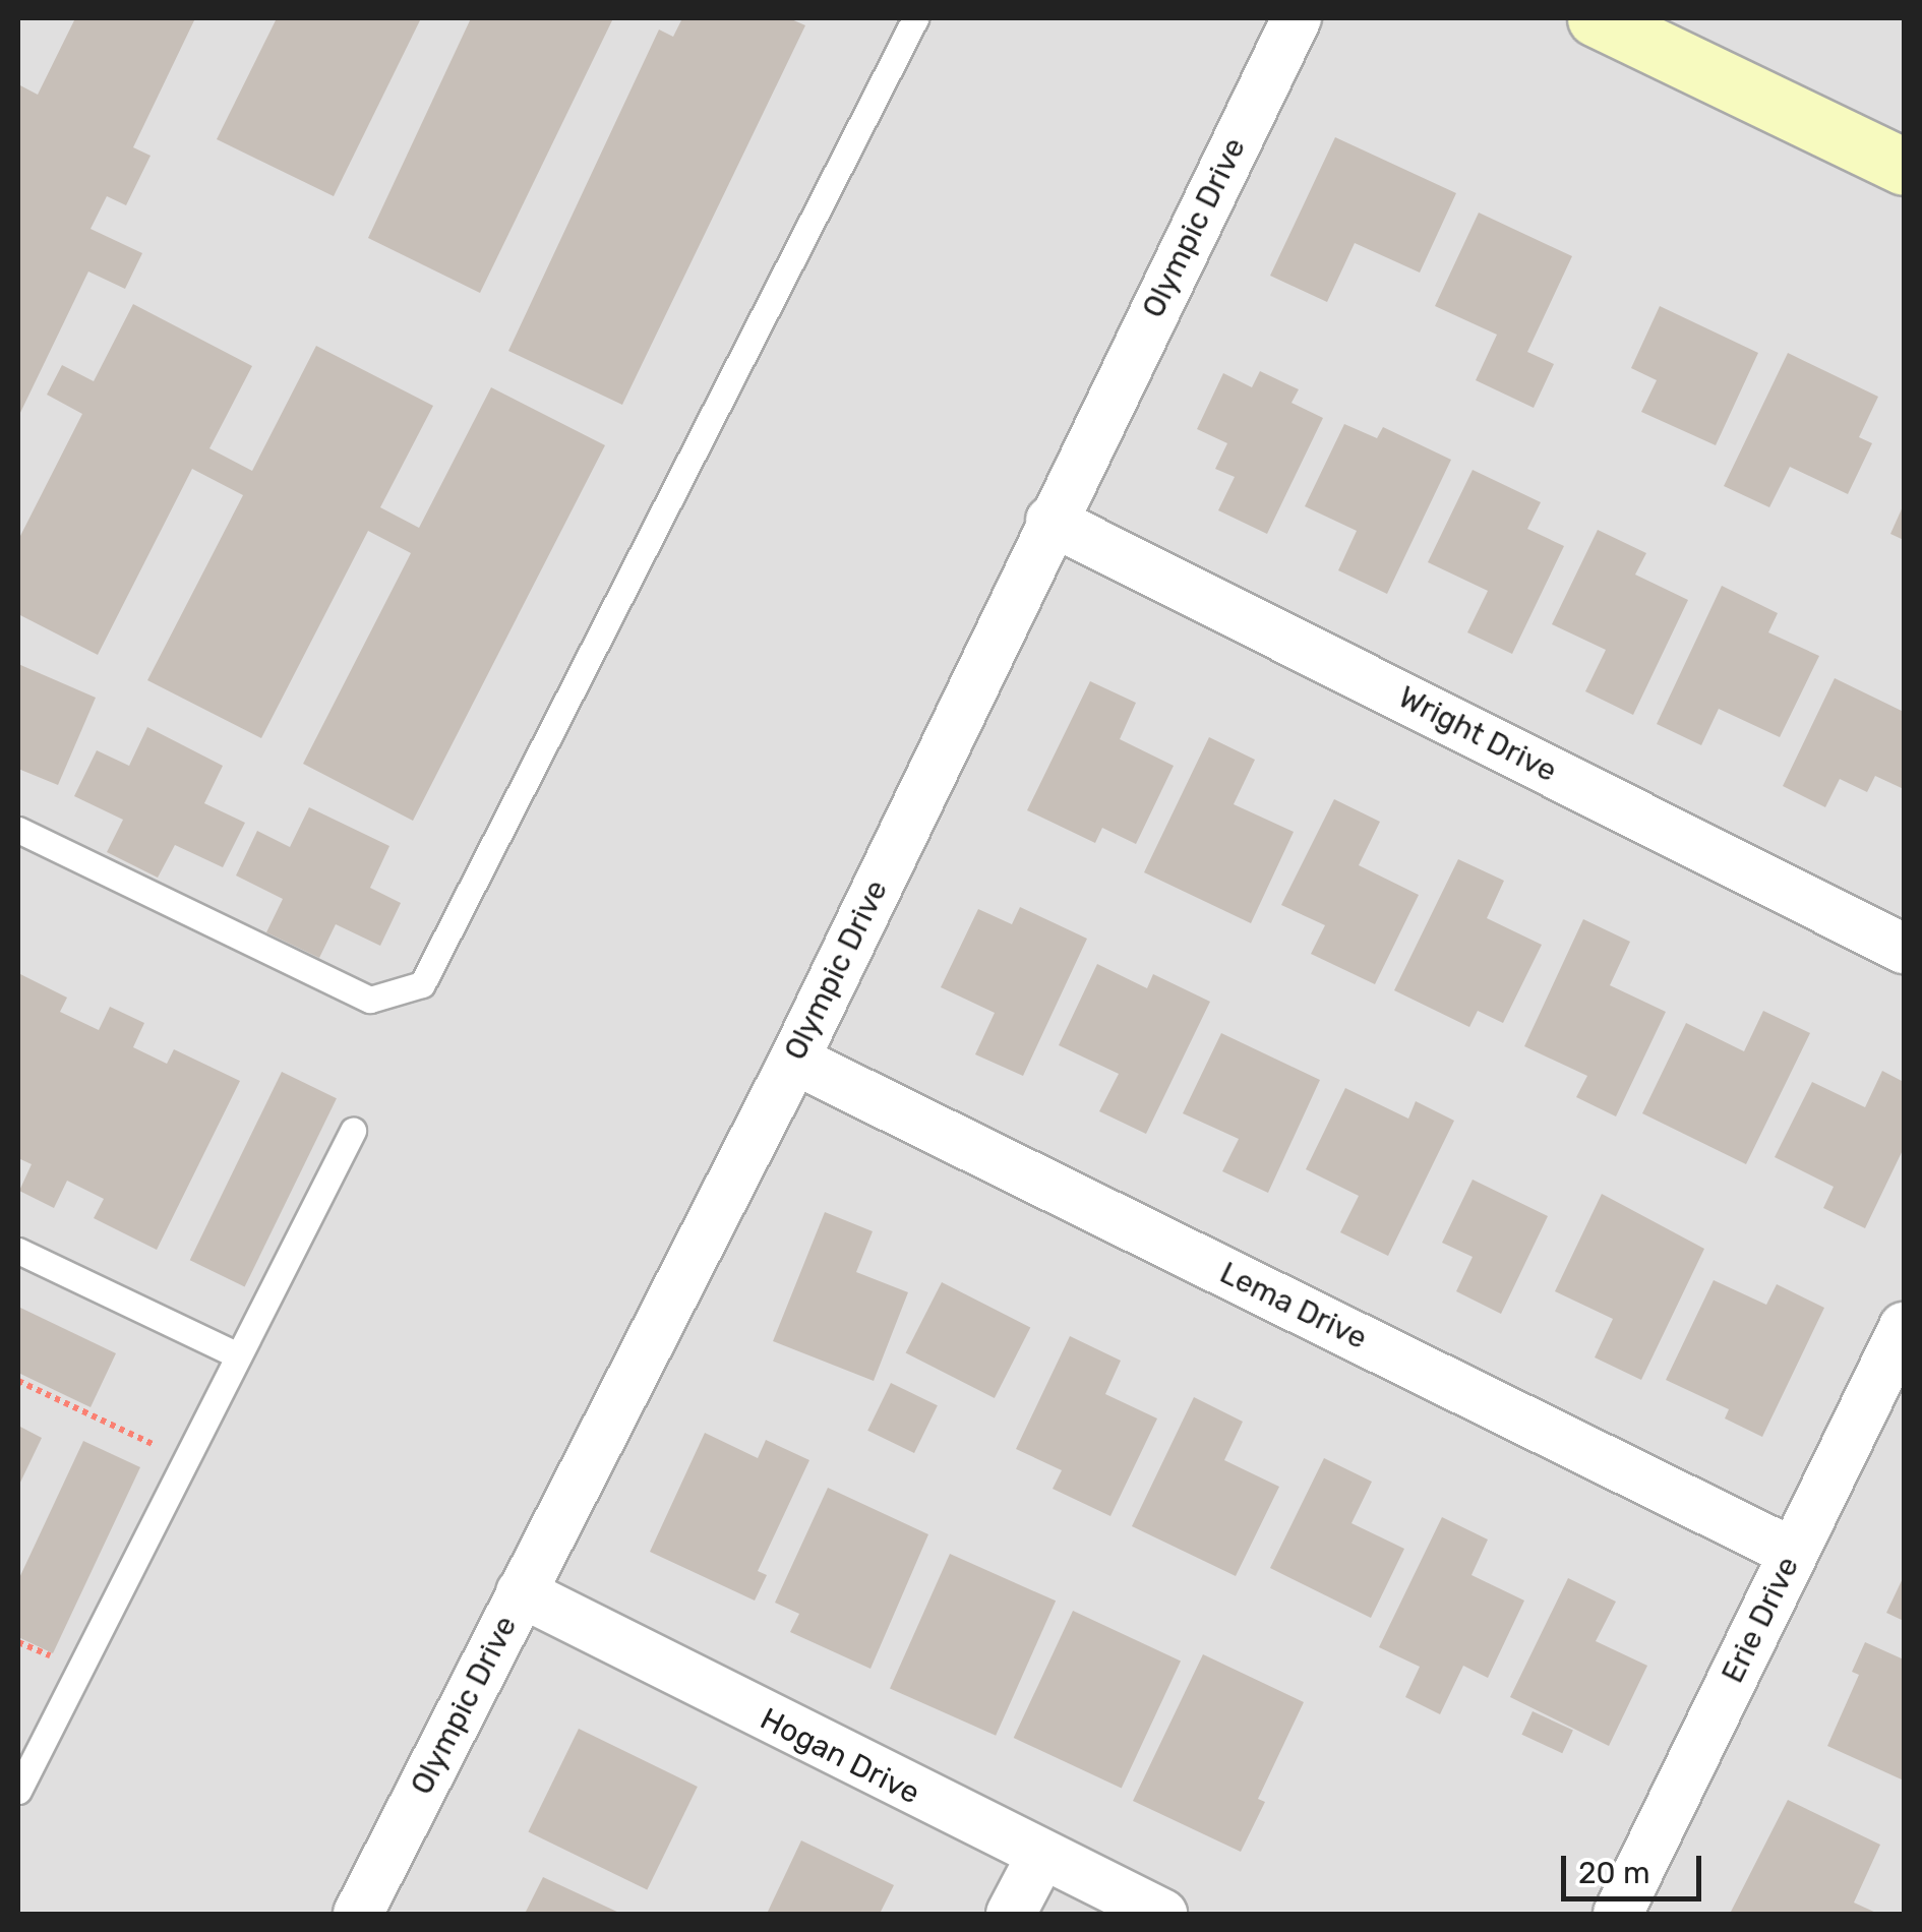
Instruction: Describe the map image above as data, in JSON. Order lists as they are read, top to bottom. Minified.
{"streets":{"street":["Olympic Drive","Wright Drive","Lema Drive","Erie Drive","Hogan Drive"]},"crossings":[["Olympic Drive","Wright Drive"],["Olympic Drive","Lema Drive"],["Olympic Drive","Hogan Drive"],["Lema Drive","Erie Drive"]],"scale_bar":"20 m"}
